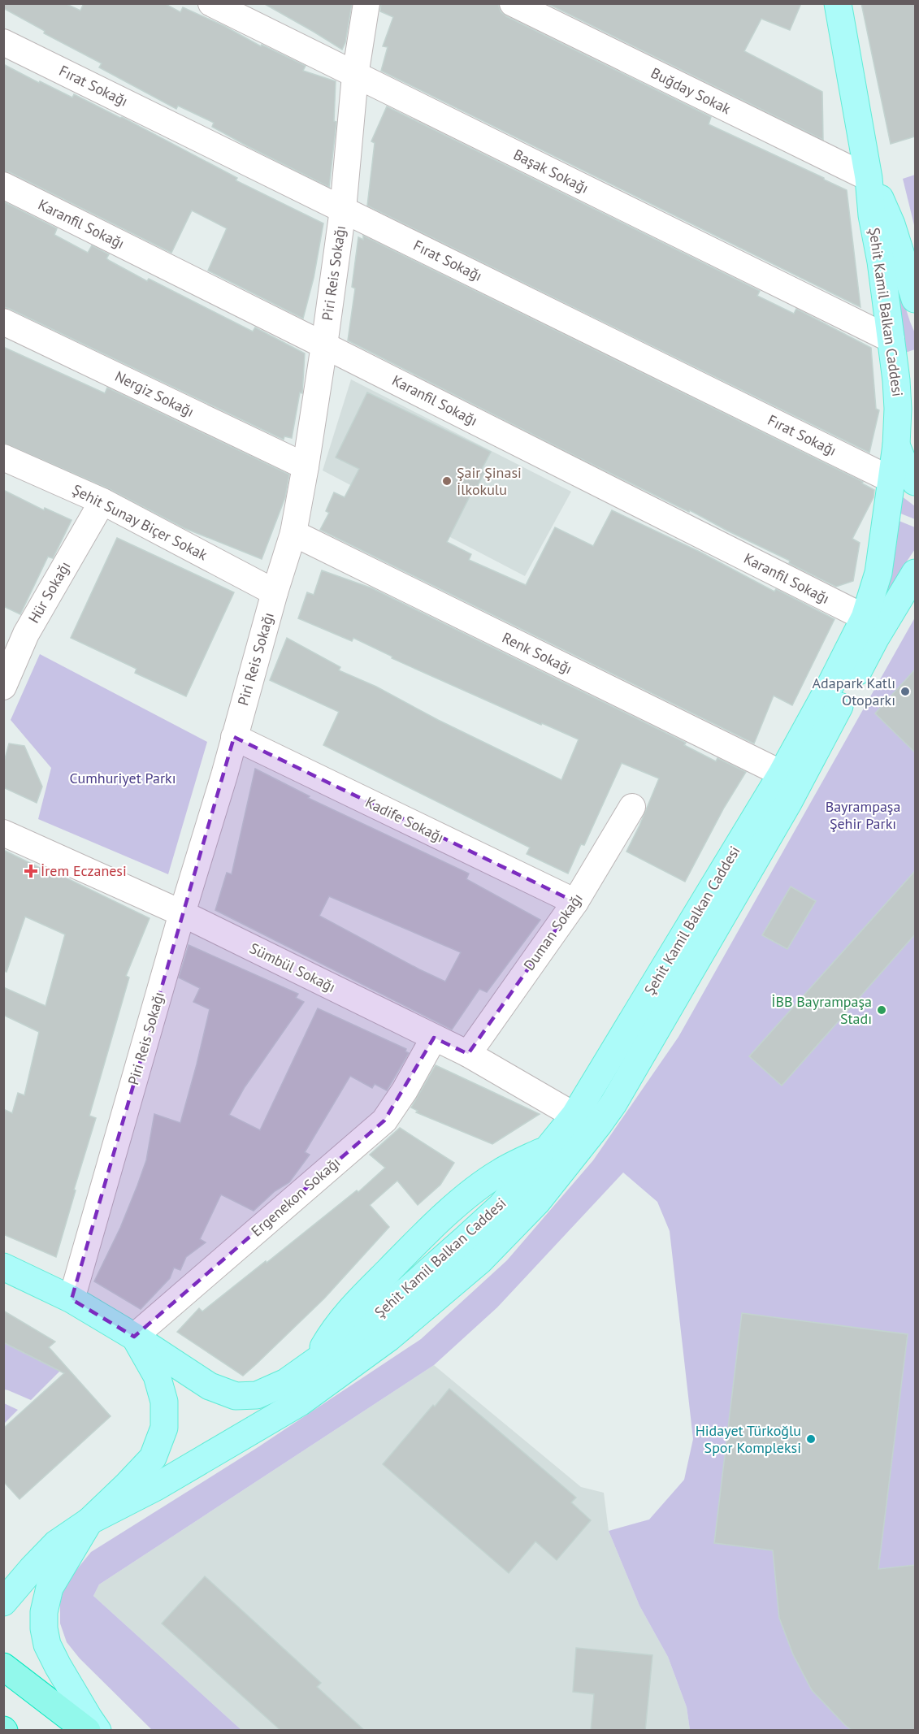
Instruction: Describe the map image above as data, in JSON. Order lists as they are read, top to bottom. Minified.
{"streets":{"main road":["Şehit Kamil Balkan Caddesi"],"street":["Fırat Sokağı","Buğday Sokak","Başak Sokağı","Karanfil Sokağı","Piri Reis Sokağı","Nergiz Sokağı","Şehit Sunay Biçer Sokak","Hür Sokağı","Renk Sokağı","Kadife Sokağı","Duman Sokağı","Sümbül Sokağı","Ergenekon Sokağı"]},"crossings":[["Fırat Sokağı","Piri Reis Sokağı"],["Fırat Sokağı","Şehit Kamil Balkan Caddesi"],["Buğday Sokak","Şehit Kamil Balkan Caddesi"],["Başak Sokağı","Piri Reis Sokağı"],["Başak Sokağı","Şehit Kamil Balkan Caddesi"],["Karanfil Sokağı","Piri Reis Sokağı"],["Karanfil Sokağı","Şehit Kamil Balkan Caddesi"],["Piri Reis Sokağı","Şehit Kamil Balkan Caddesi"],["Piri Reis Sokağı","Nergiz Sokağı"],["Piri Reis Sokağı","Şehit Sunay Biçer Sokak"],["Piri Reis Sokağı","Renk Sokağı"],["Piri Reis Sokağı","Kadife Sokağı"],["Piri Reis Sokağı","Sümbül Sokağı"],["Şehit Kamil Balkan Caddesi","Renk Sokağı"],["Şehit Kamil Balkan Caddesi","Sümbül Sokağı"],["Şehit Kamil Balkan Caddesi","Ergenekon Sokağı"],["Şehit Sunay Biçer Sokak","Hür Sokağı"],["Kadife Sokağı","Duman Sokağı"],["Duman Sokağı","Sümbül Sokağı"],["Sümbül Sokağı","Ergenekon Sokağı"]],"parks":["Cumhuriyet Parkı","Bayrampaşa Şehir Parkı"],"places":{"other":["Şair Şinasi İlkokulu","Adapark Katlı Otoparkı","İBB Bayrampaşa Stadı","Hidayet Türkoğlu Spor Kompleksi"],"health":["İrem Eczanesi"]}}
